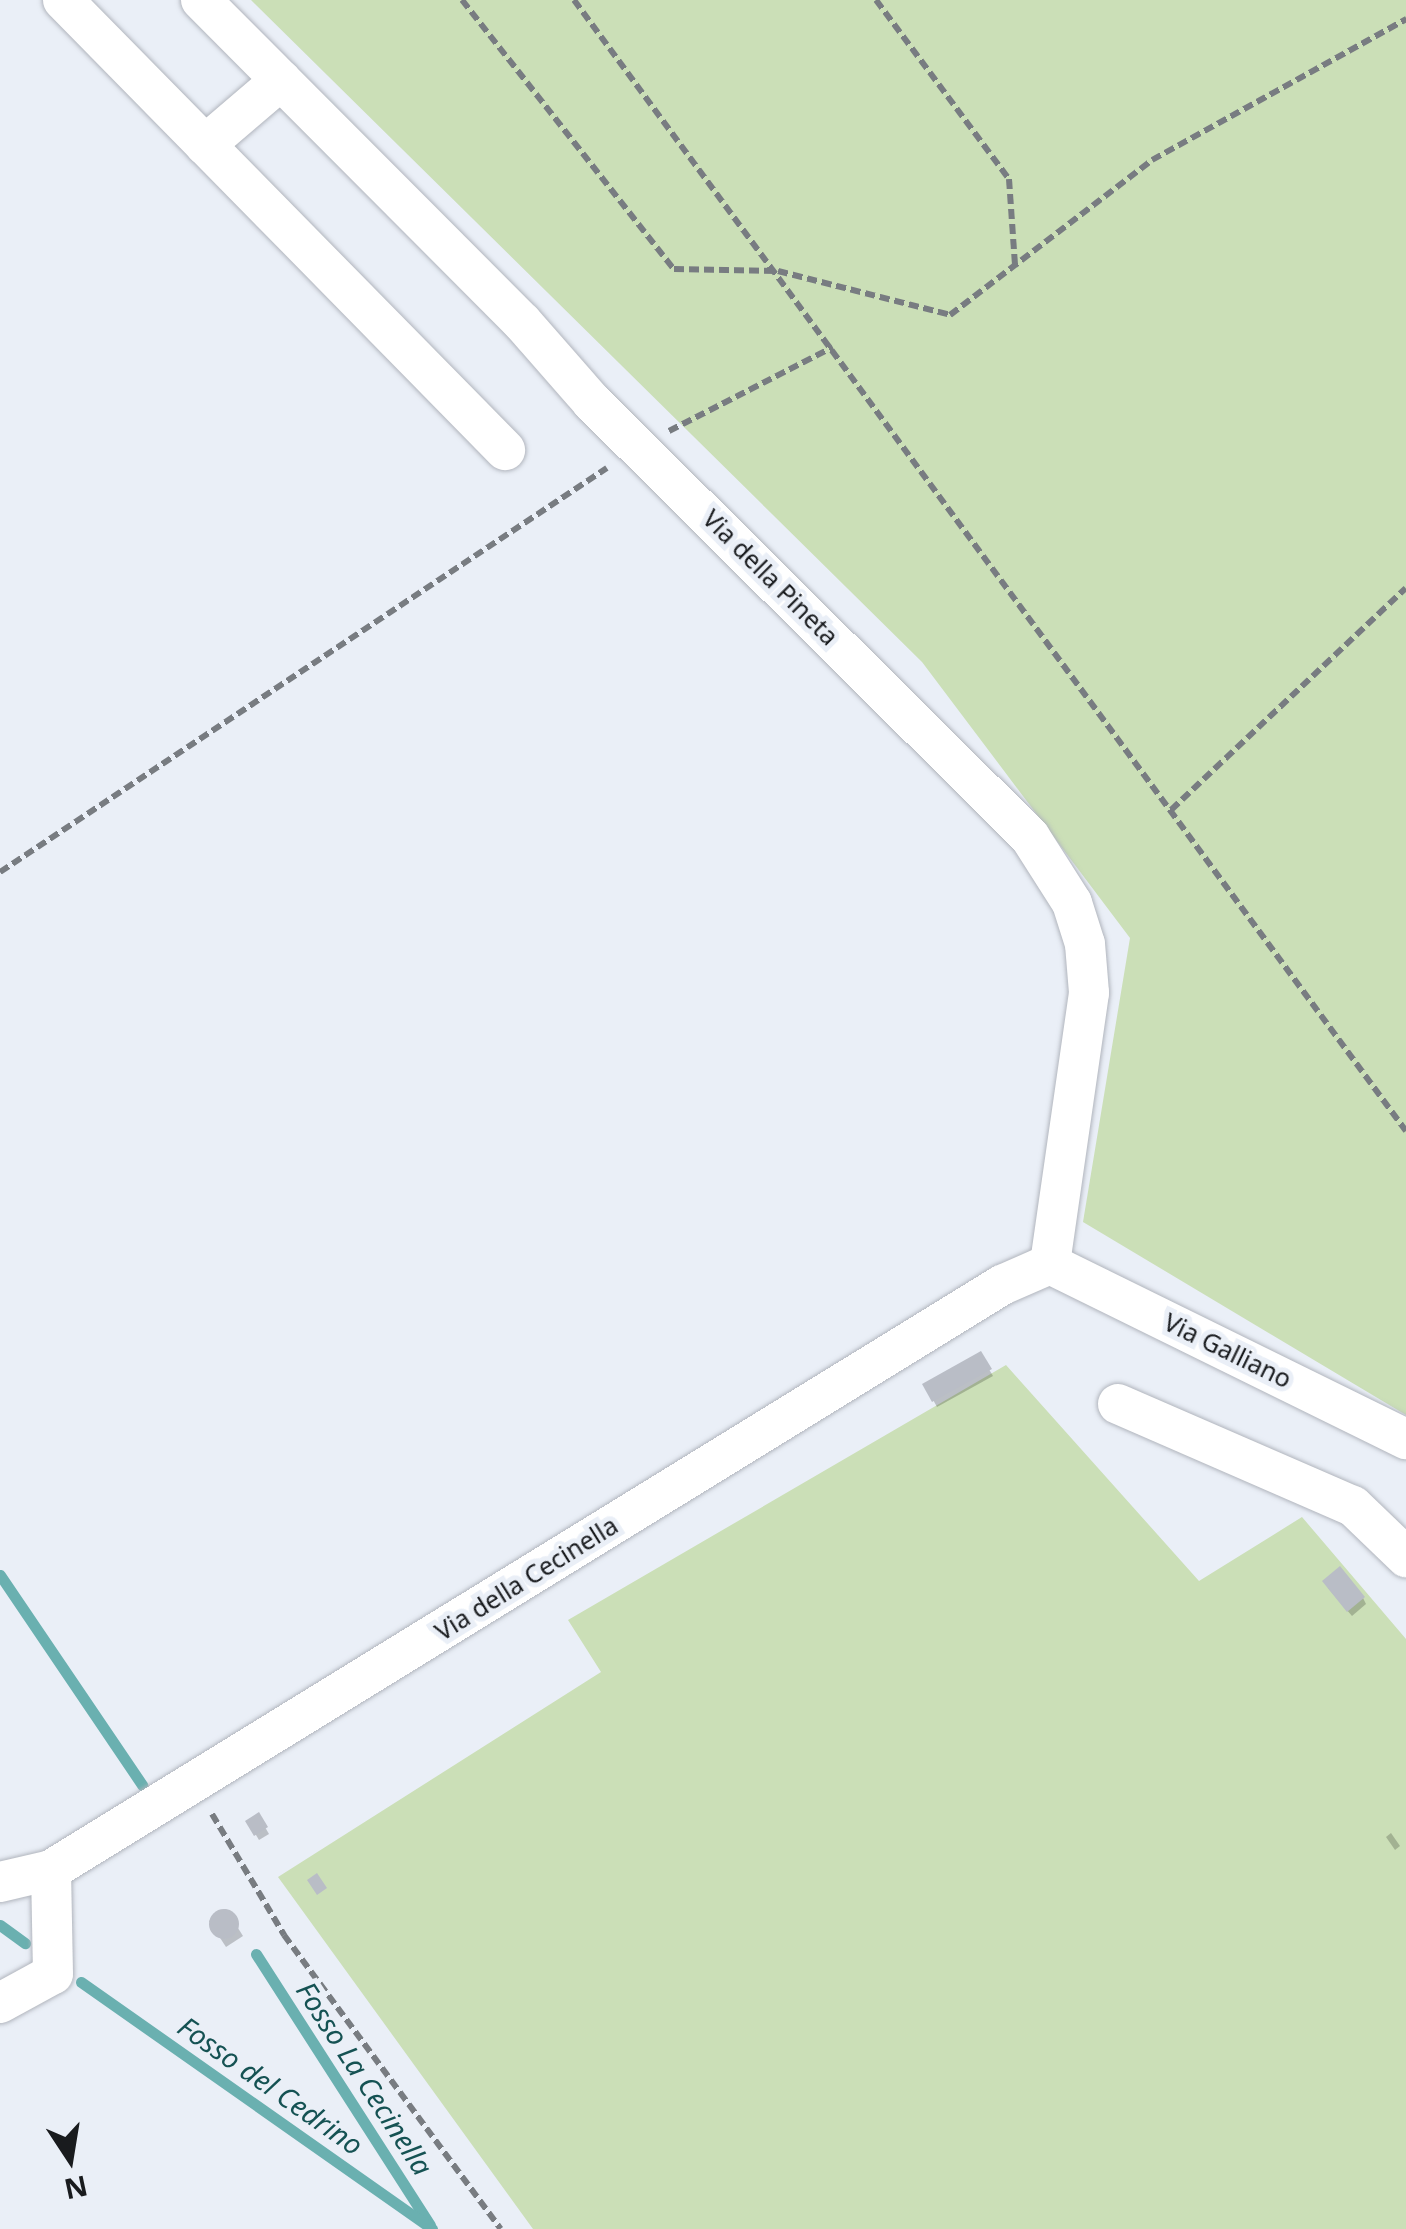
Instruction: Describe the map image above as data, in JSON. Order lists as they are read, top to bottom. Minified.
{"streets":{"street":["Via della Pineta","Via Galliano","Via della Cecinella"]},"crossings":[["Via della Pineta","Via Galliano"],["Via della Pineta","Via della Cecinella"],["Via Galliano","Via della Cecinella"]],"water":["Fosso La Cecinella","Fosso del Cedrino"],"north":"bottom"}
